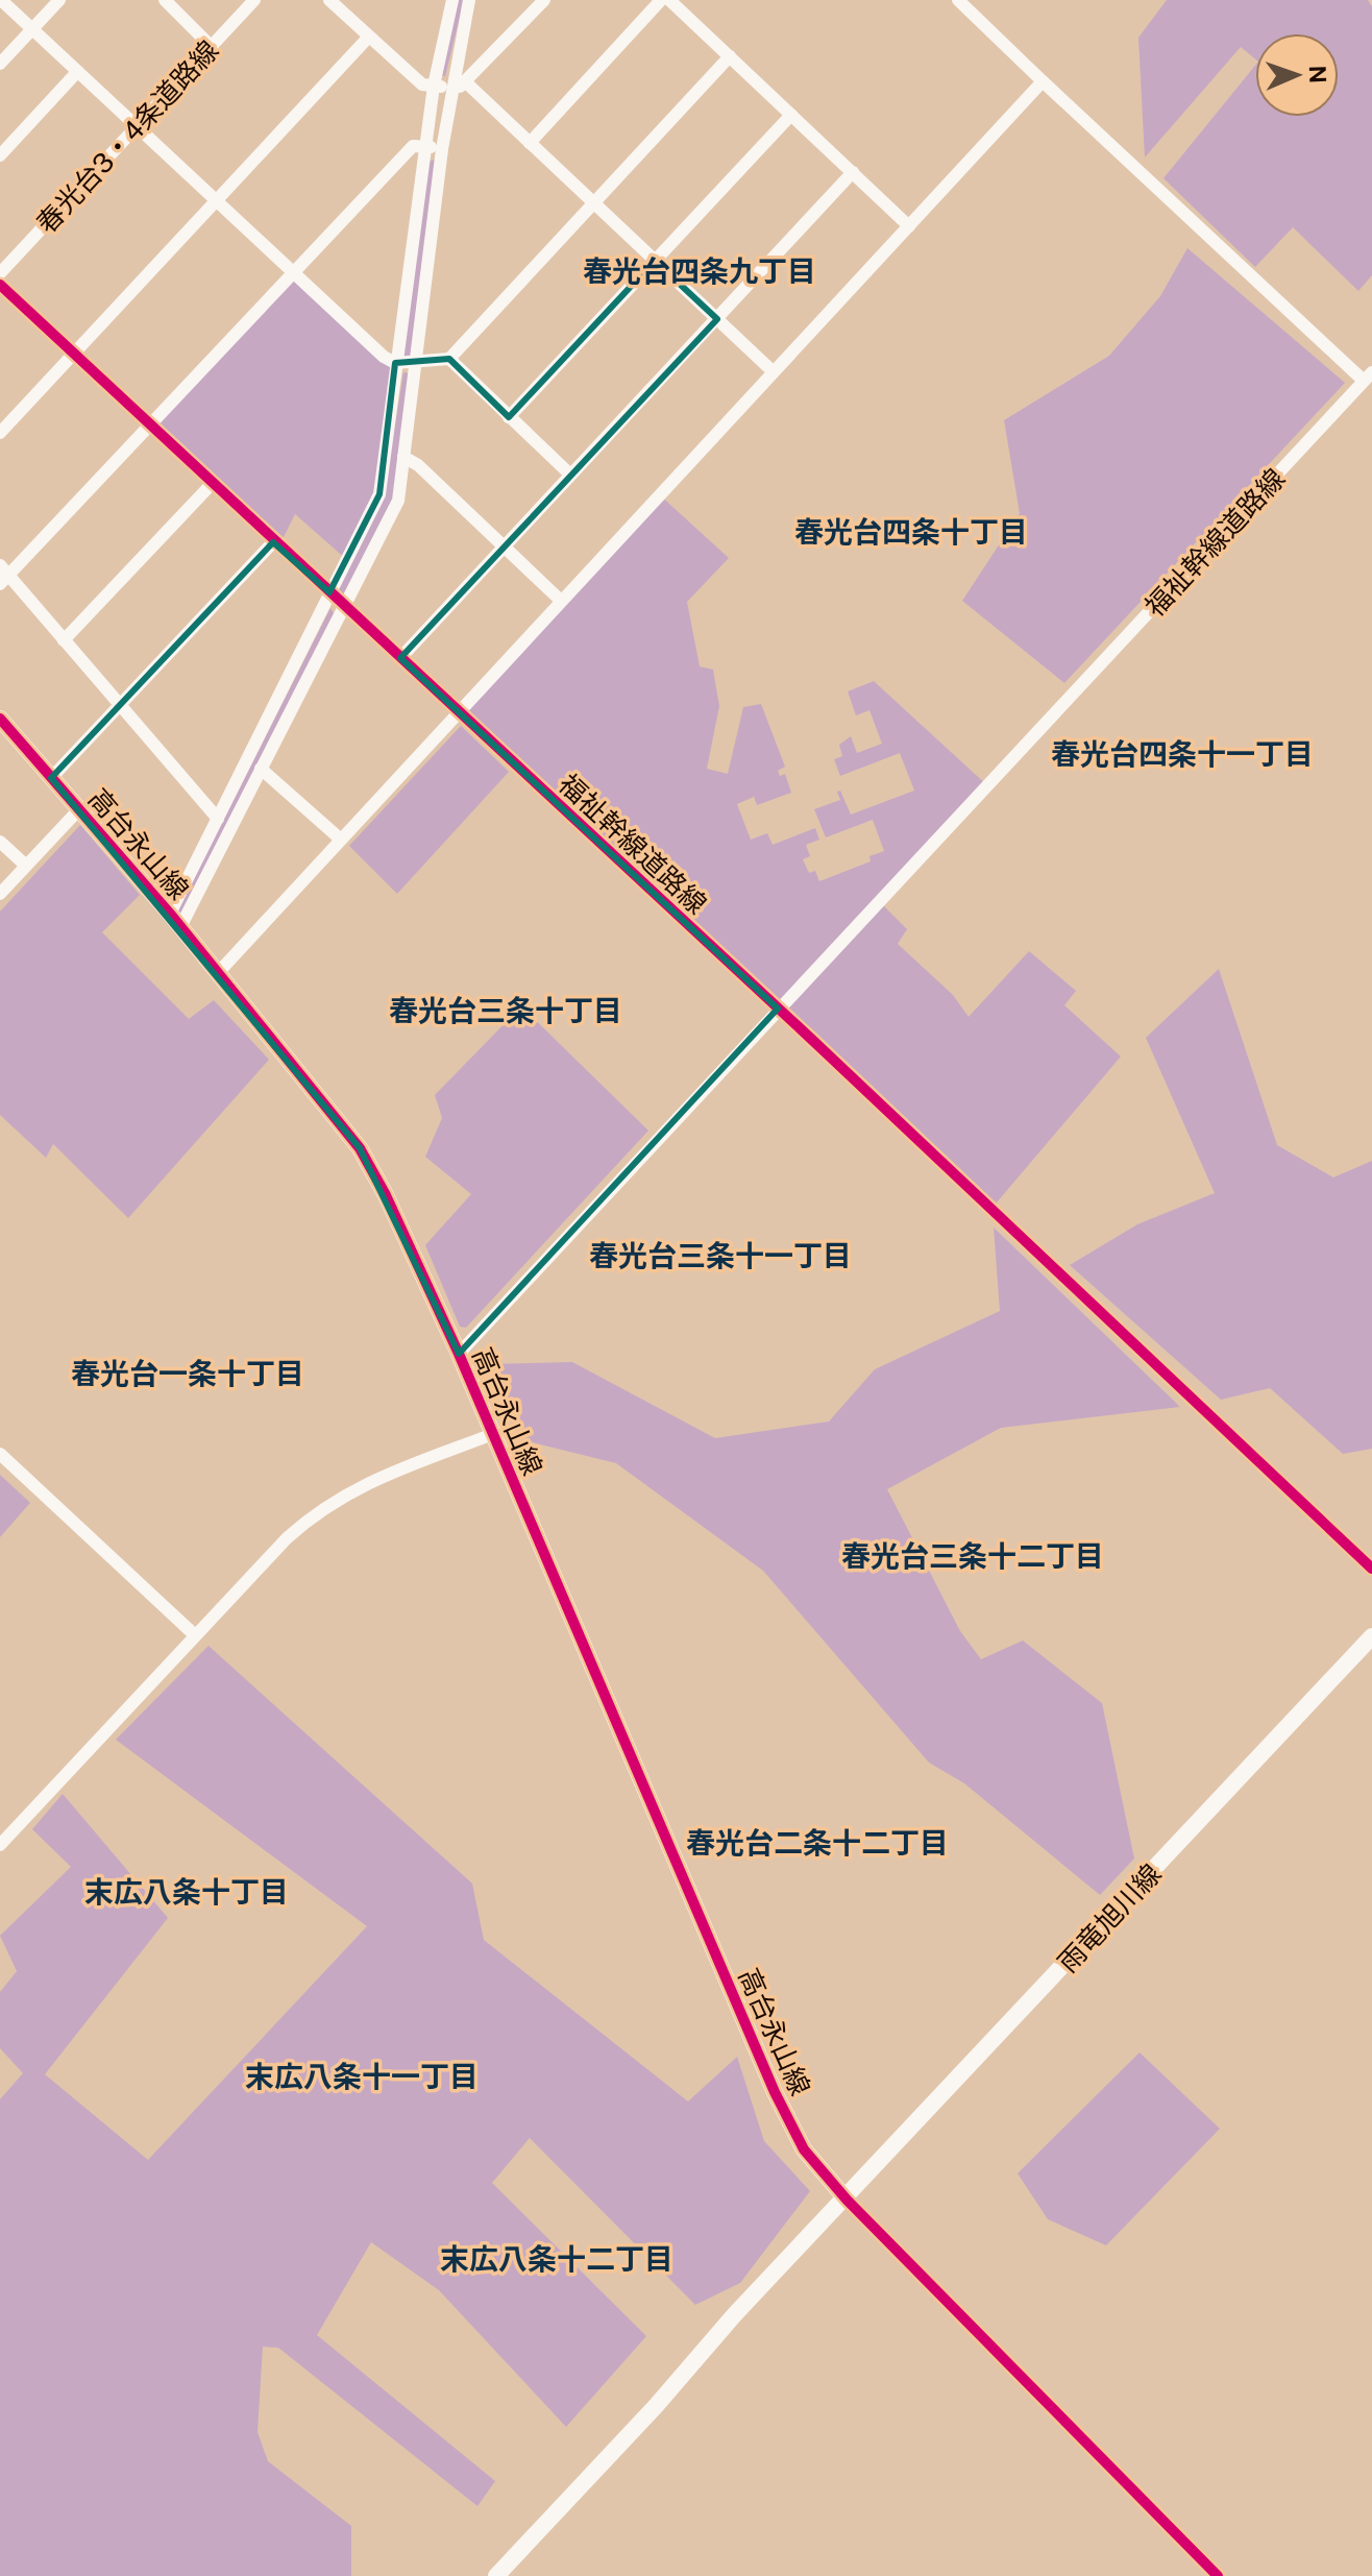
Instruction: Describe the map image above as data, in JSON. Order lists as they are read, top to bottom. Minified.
{"streets":{"street":["春光台3・4条道路線","福祉幹線道路線","高台永山線","雨竜旭川線"]},"crossings":[["高台永山線","雨竜旭川線"]],"districts":["春光台四条九丁目","春光台四条十丁目","春光台四条十一丁目","春光台三条十丁目","春光台三条十一丁目","春光台一条十丁目","春光台三条十二丁目","春光台二条十二丁目","末広八条十丁目","末広八条十一丁目","末広八条十二丁目"],"north":"right"}
